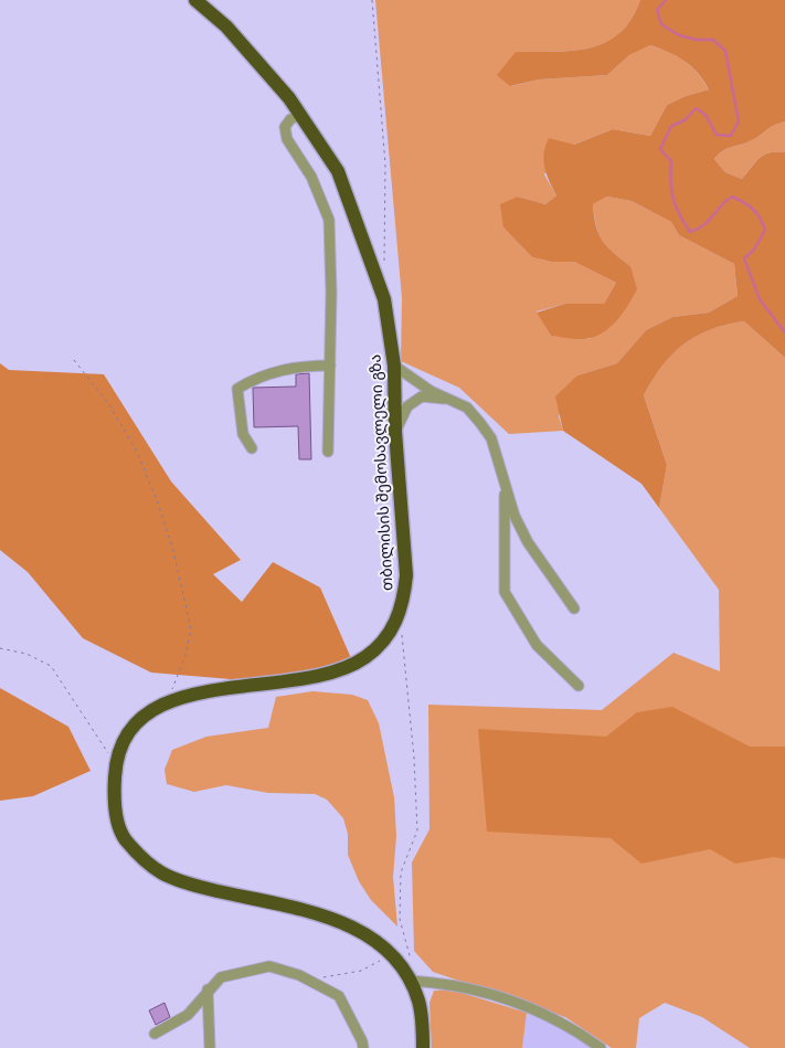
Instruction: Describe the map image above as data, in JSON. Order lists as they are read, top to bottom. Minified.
{"streets":{"highway":["თბილისის შემოსავლელი გზა"]}}
